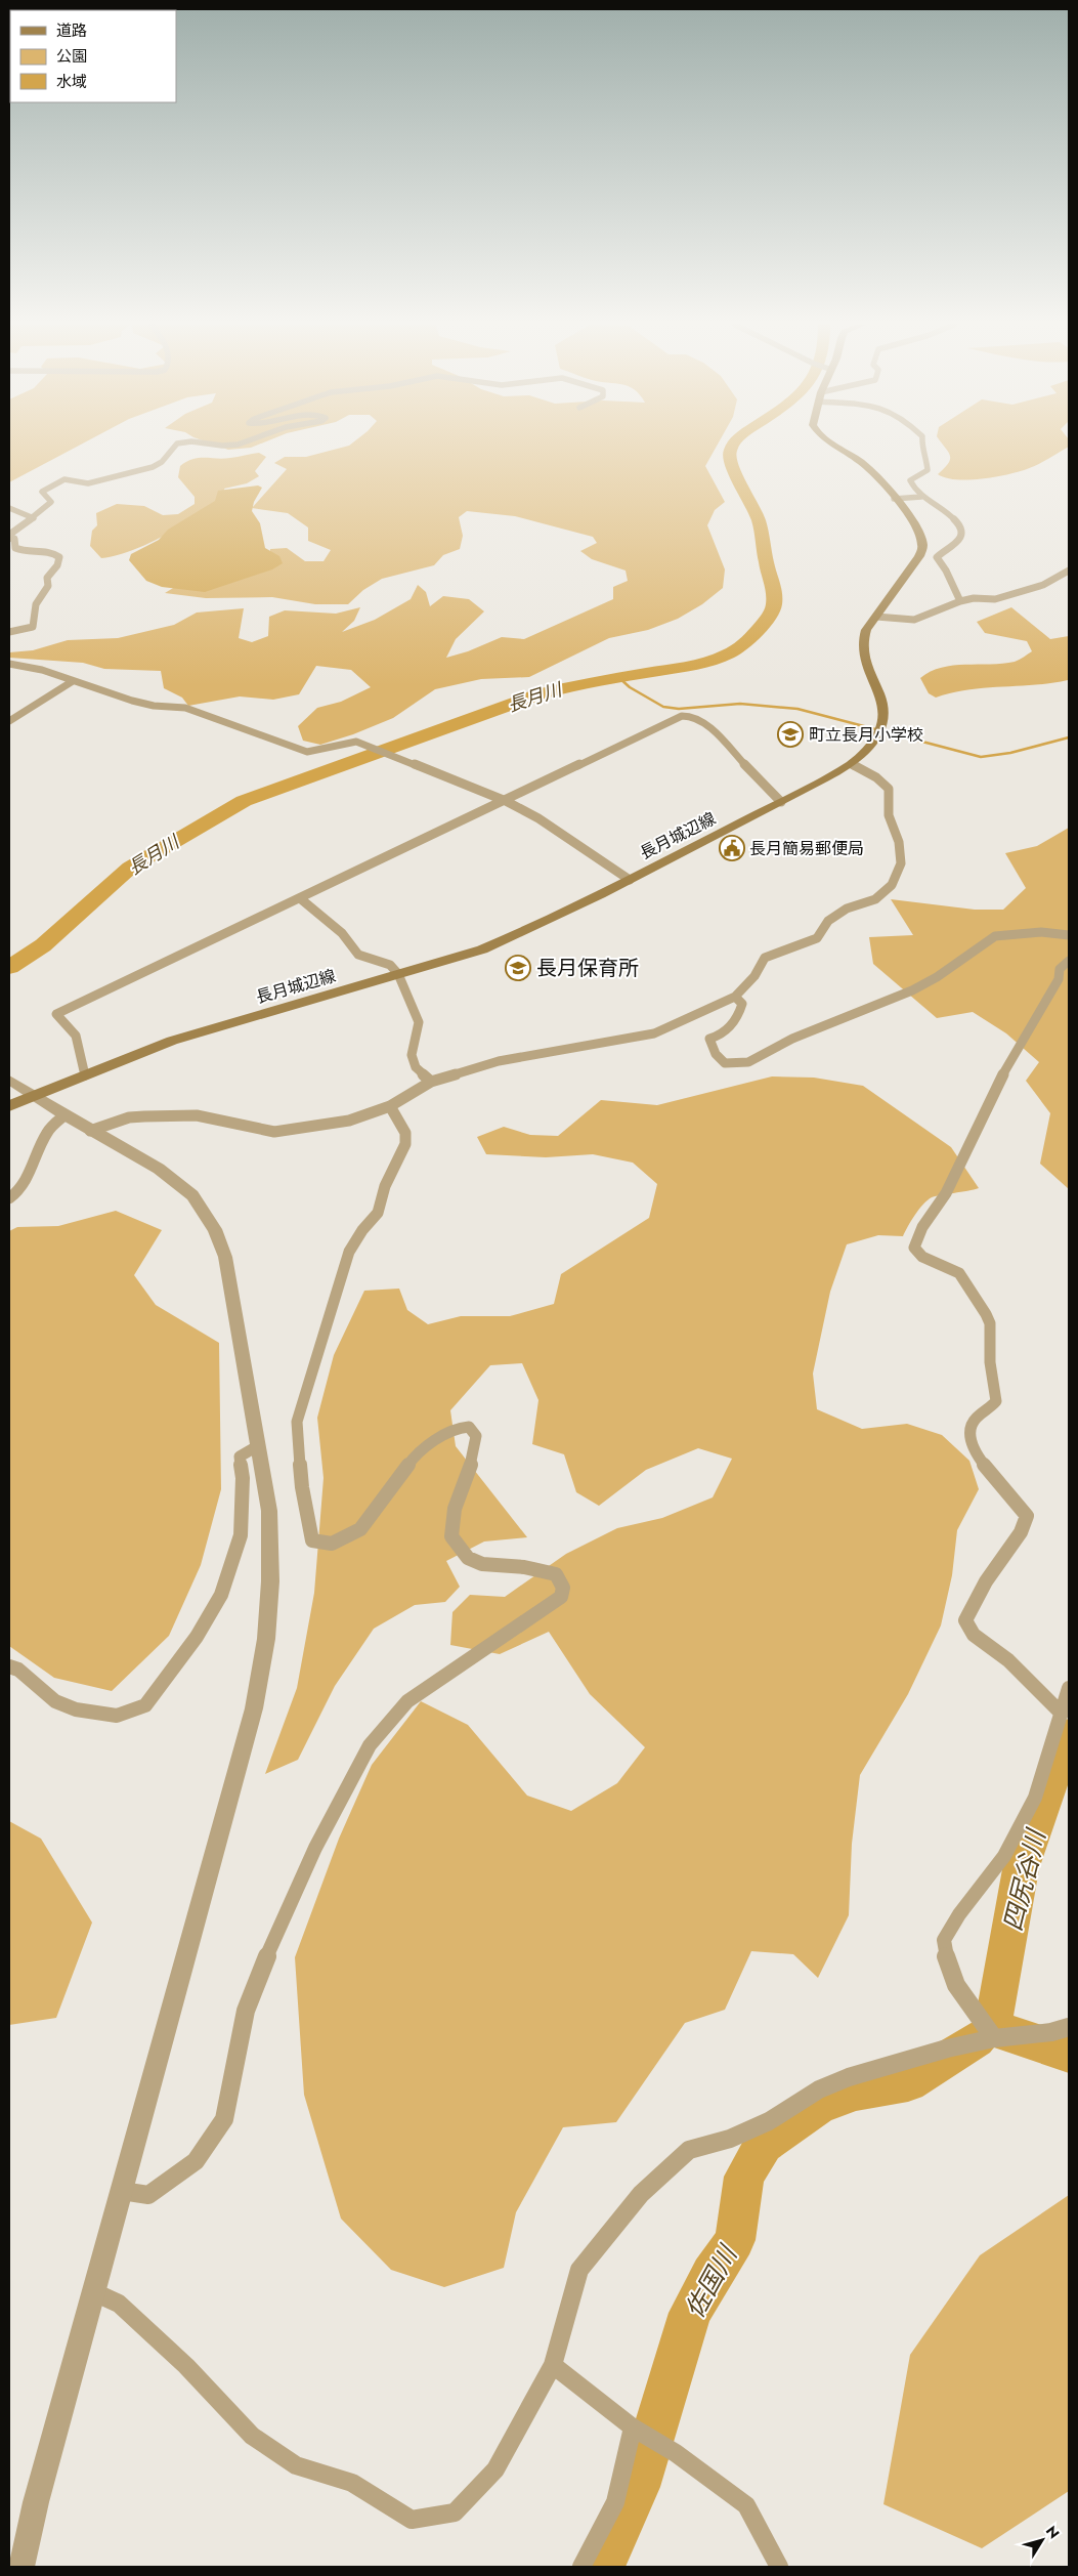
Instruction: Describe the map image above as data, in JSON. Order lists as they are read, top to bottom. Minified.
{"streets":{"main road":["長月城辺線"]},"water":["長月川","四尻谷川","佐国川"],"places":{"school or university":["町立長月小学校","長月保育所"],"public building":["長月簡易郵便局"]},"legend":["道路","公園","水域"],"north":"top right"}
